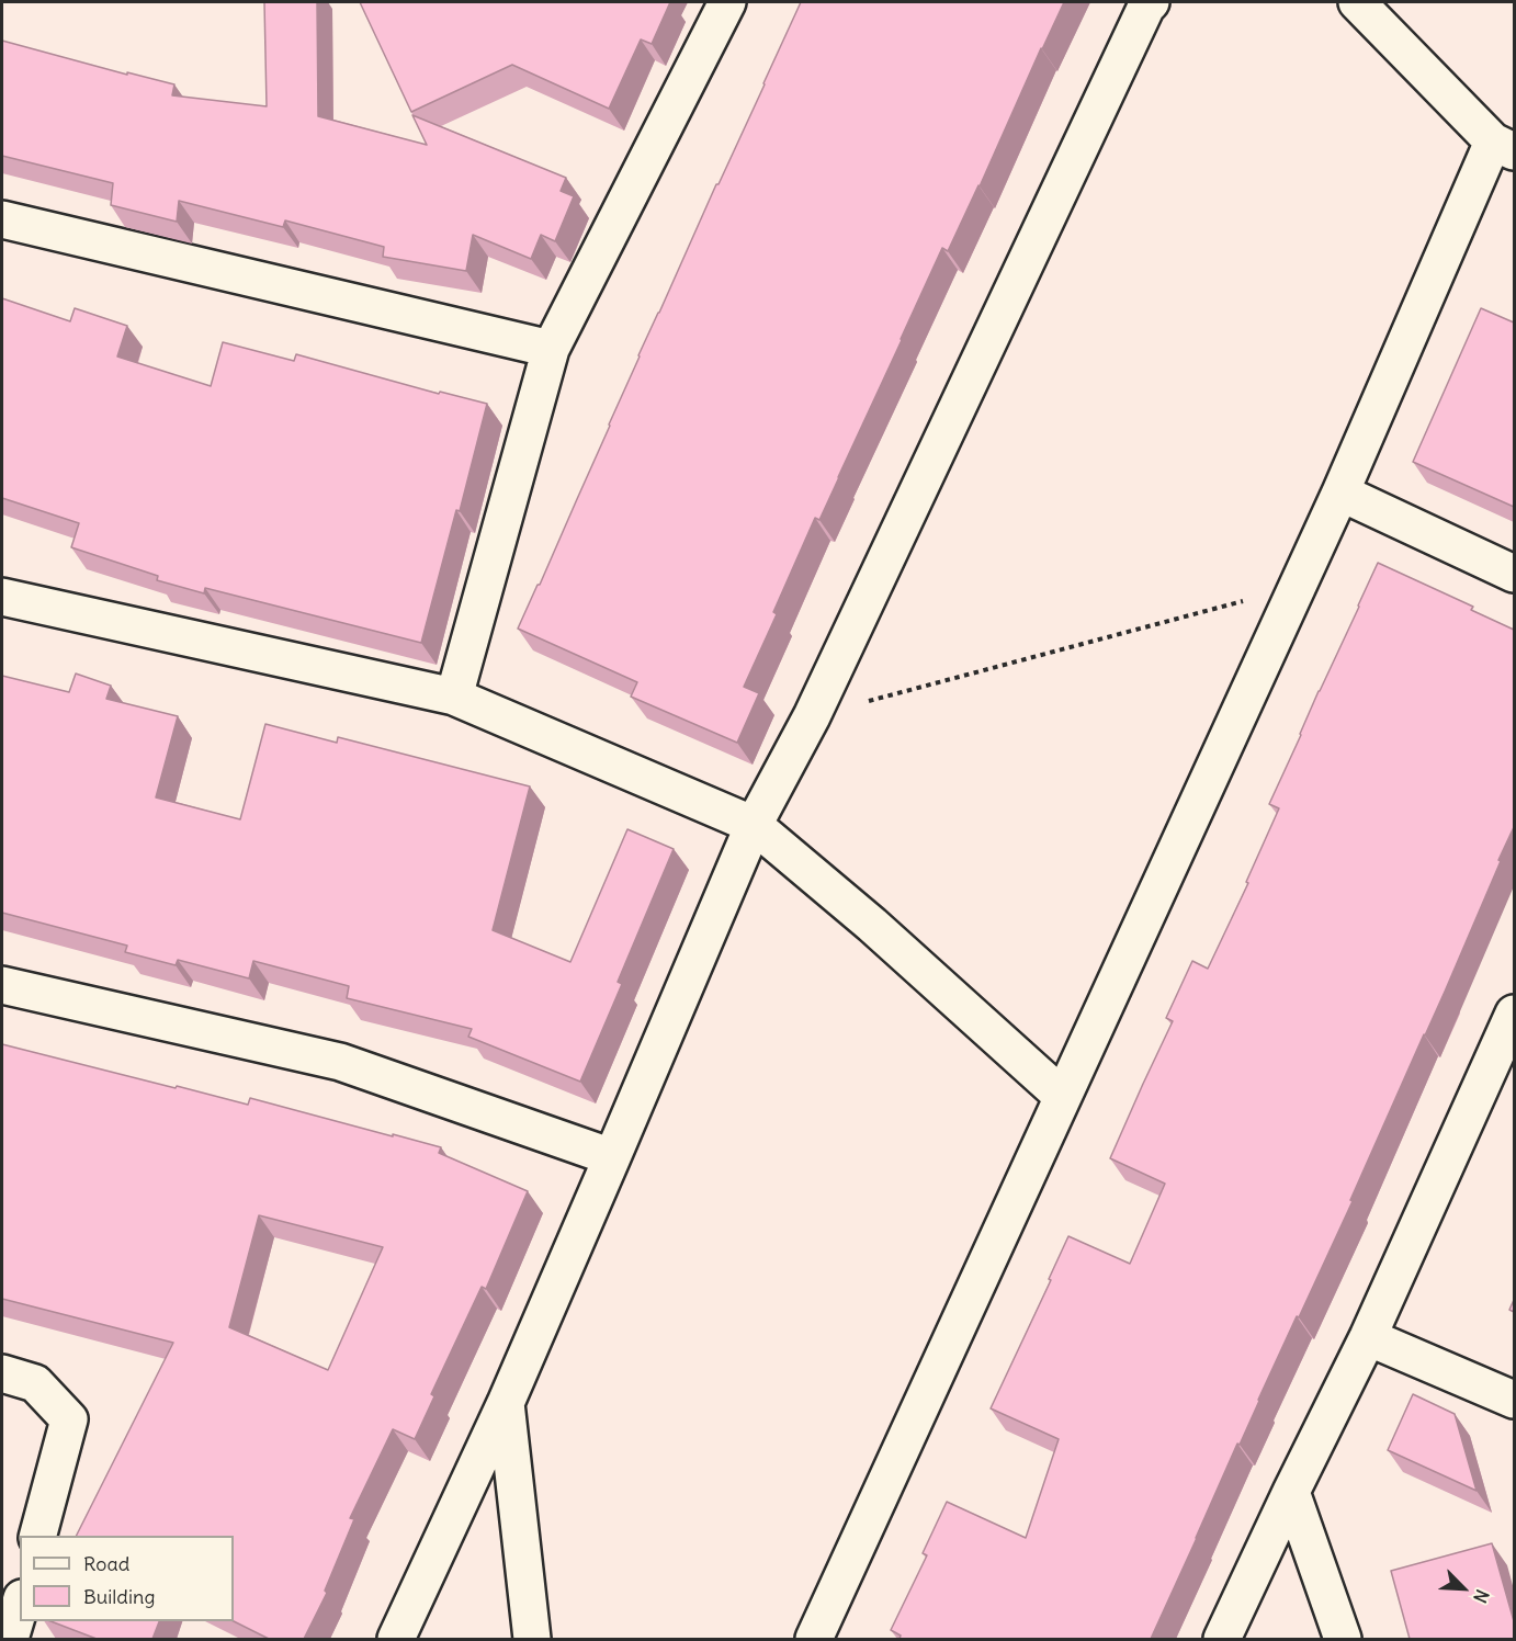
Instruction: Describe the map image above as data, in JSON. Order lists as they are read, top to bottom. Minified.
{"legend":["Road","Building"],"north":"bottom right"}
